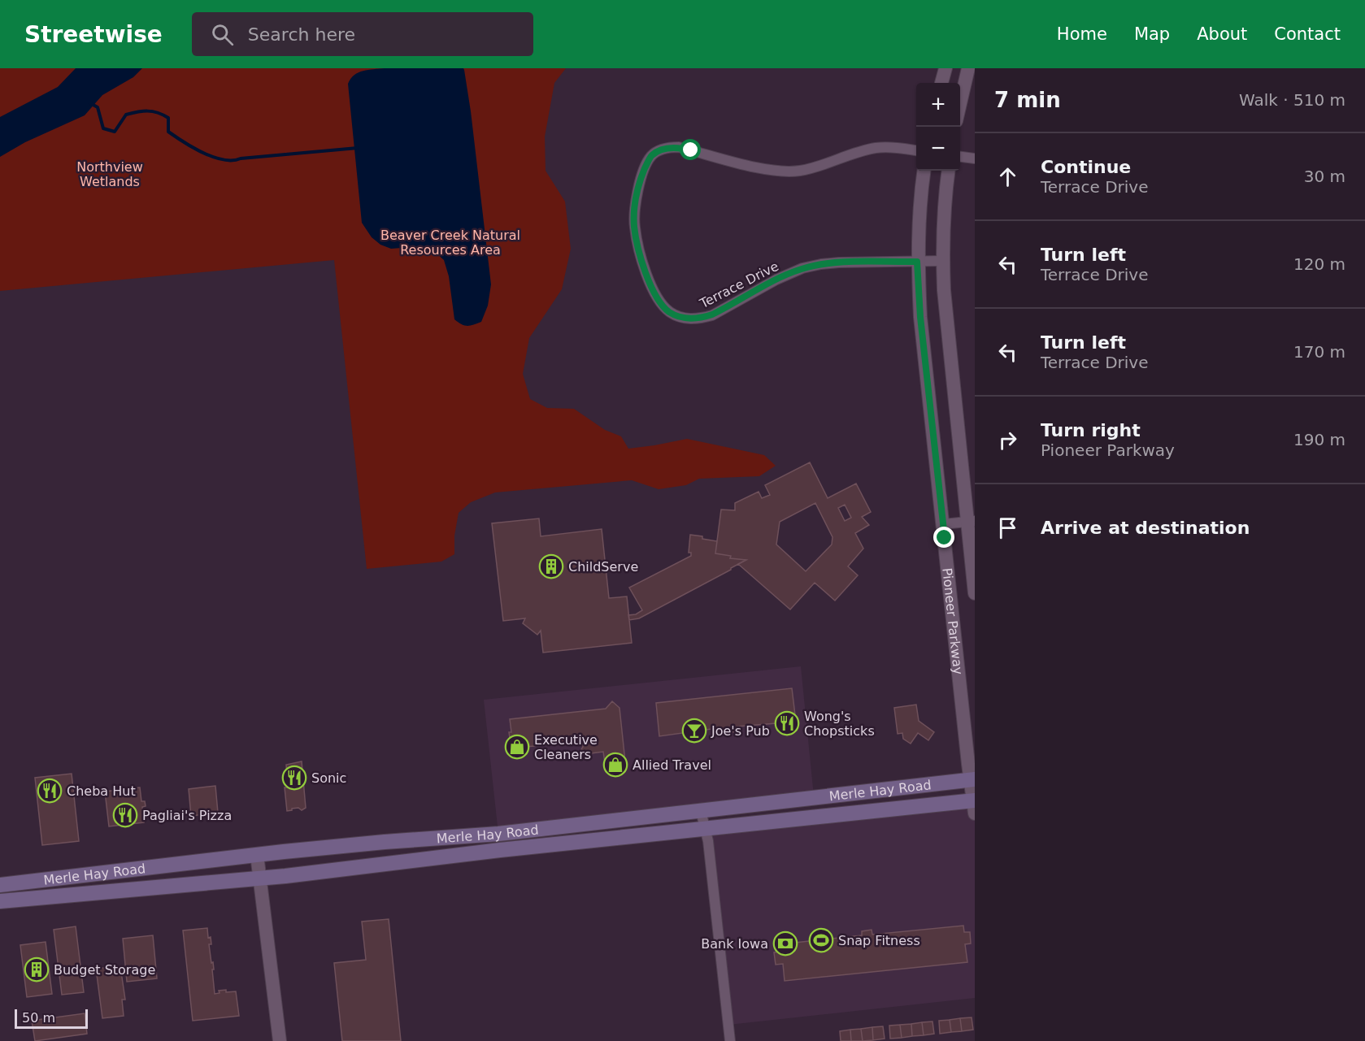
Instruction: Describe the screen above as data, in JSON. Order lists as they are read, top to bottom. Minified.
{"streets":{"main road":["Merle Hay Road"],"street":["Terrace Drive","Pioneer Parkway"]},"crossings":[["Terrace Drive","Pioneer Parkway"],["Pioneer Parkway","Merle Hay Road"]],"parks":["Northview Wetlands","Beaver Creek Natural Resources Area"],"places":{"building":["ChildServe","Budget Storage"],"restaurant":["Wong's Chopsticks","Sonic","Cheba Hut","Pagliai's Pizza"],"bar":["Joe's Pub"],"shop":["Executive Cleaners","Allied Travel"],"sports":["Snap Fitness"],"bank":["Bank Iowa"]},"scale_bar":"50 m","page":{"header":"Streetwise","search":"Search here","nav":["Home","Map","About","Contact"],"heading":["7 min","Walk · 510 m"],"map_buttons":["+","−"],"list":[["Continue","Terrace Drive","30 m"],["Turn left","Terrace Drive","120 m"],["Turn left","Terrace Drive","170 m"],["Turn right","Pioneer Parkway","190 m"],"Arrive at destination"],"scale":"50 m"}}
